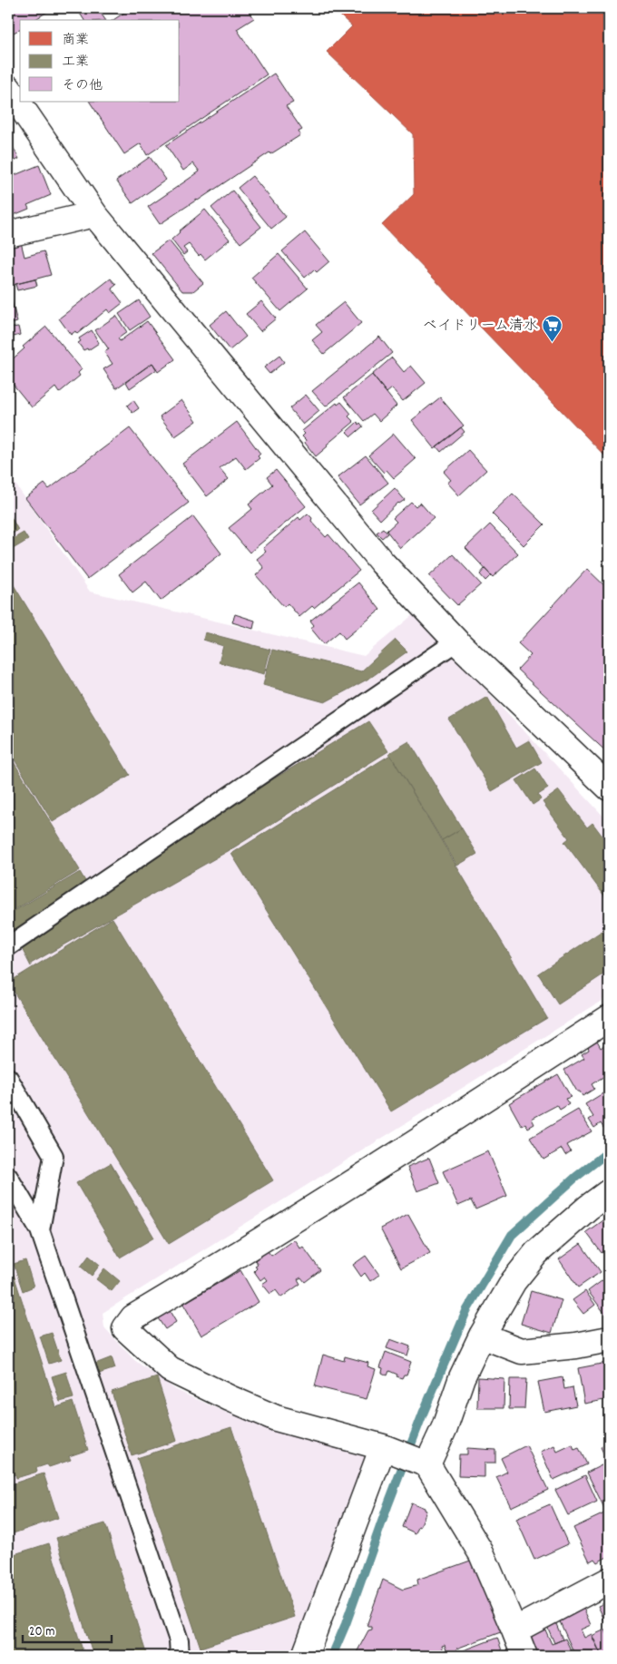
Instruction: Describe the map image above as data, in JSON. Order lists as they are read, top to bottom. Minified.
{"places":{"supermarket":["ベイドリーム清水"]},"legend":["商業","工業","その他"],"scale_bar":"20 m"}
